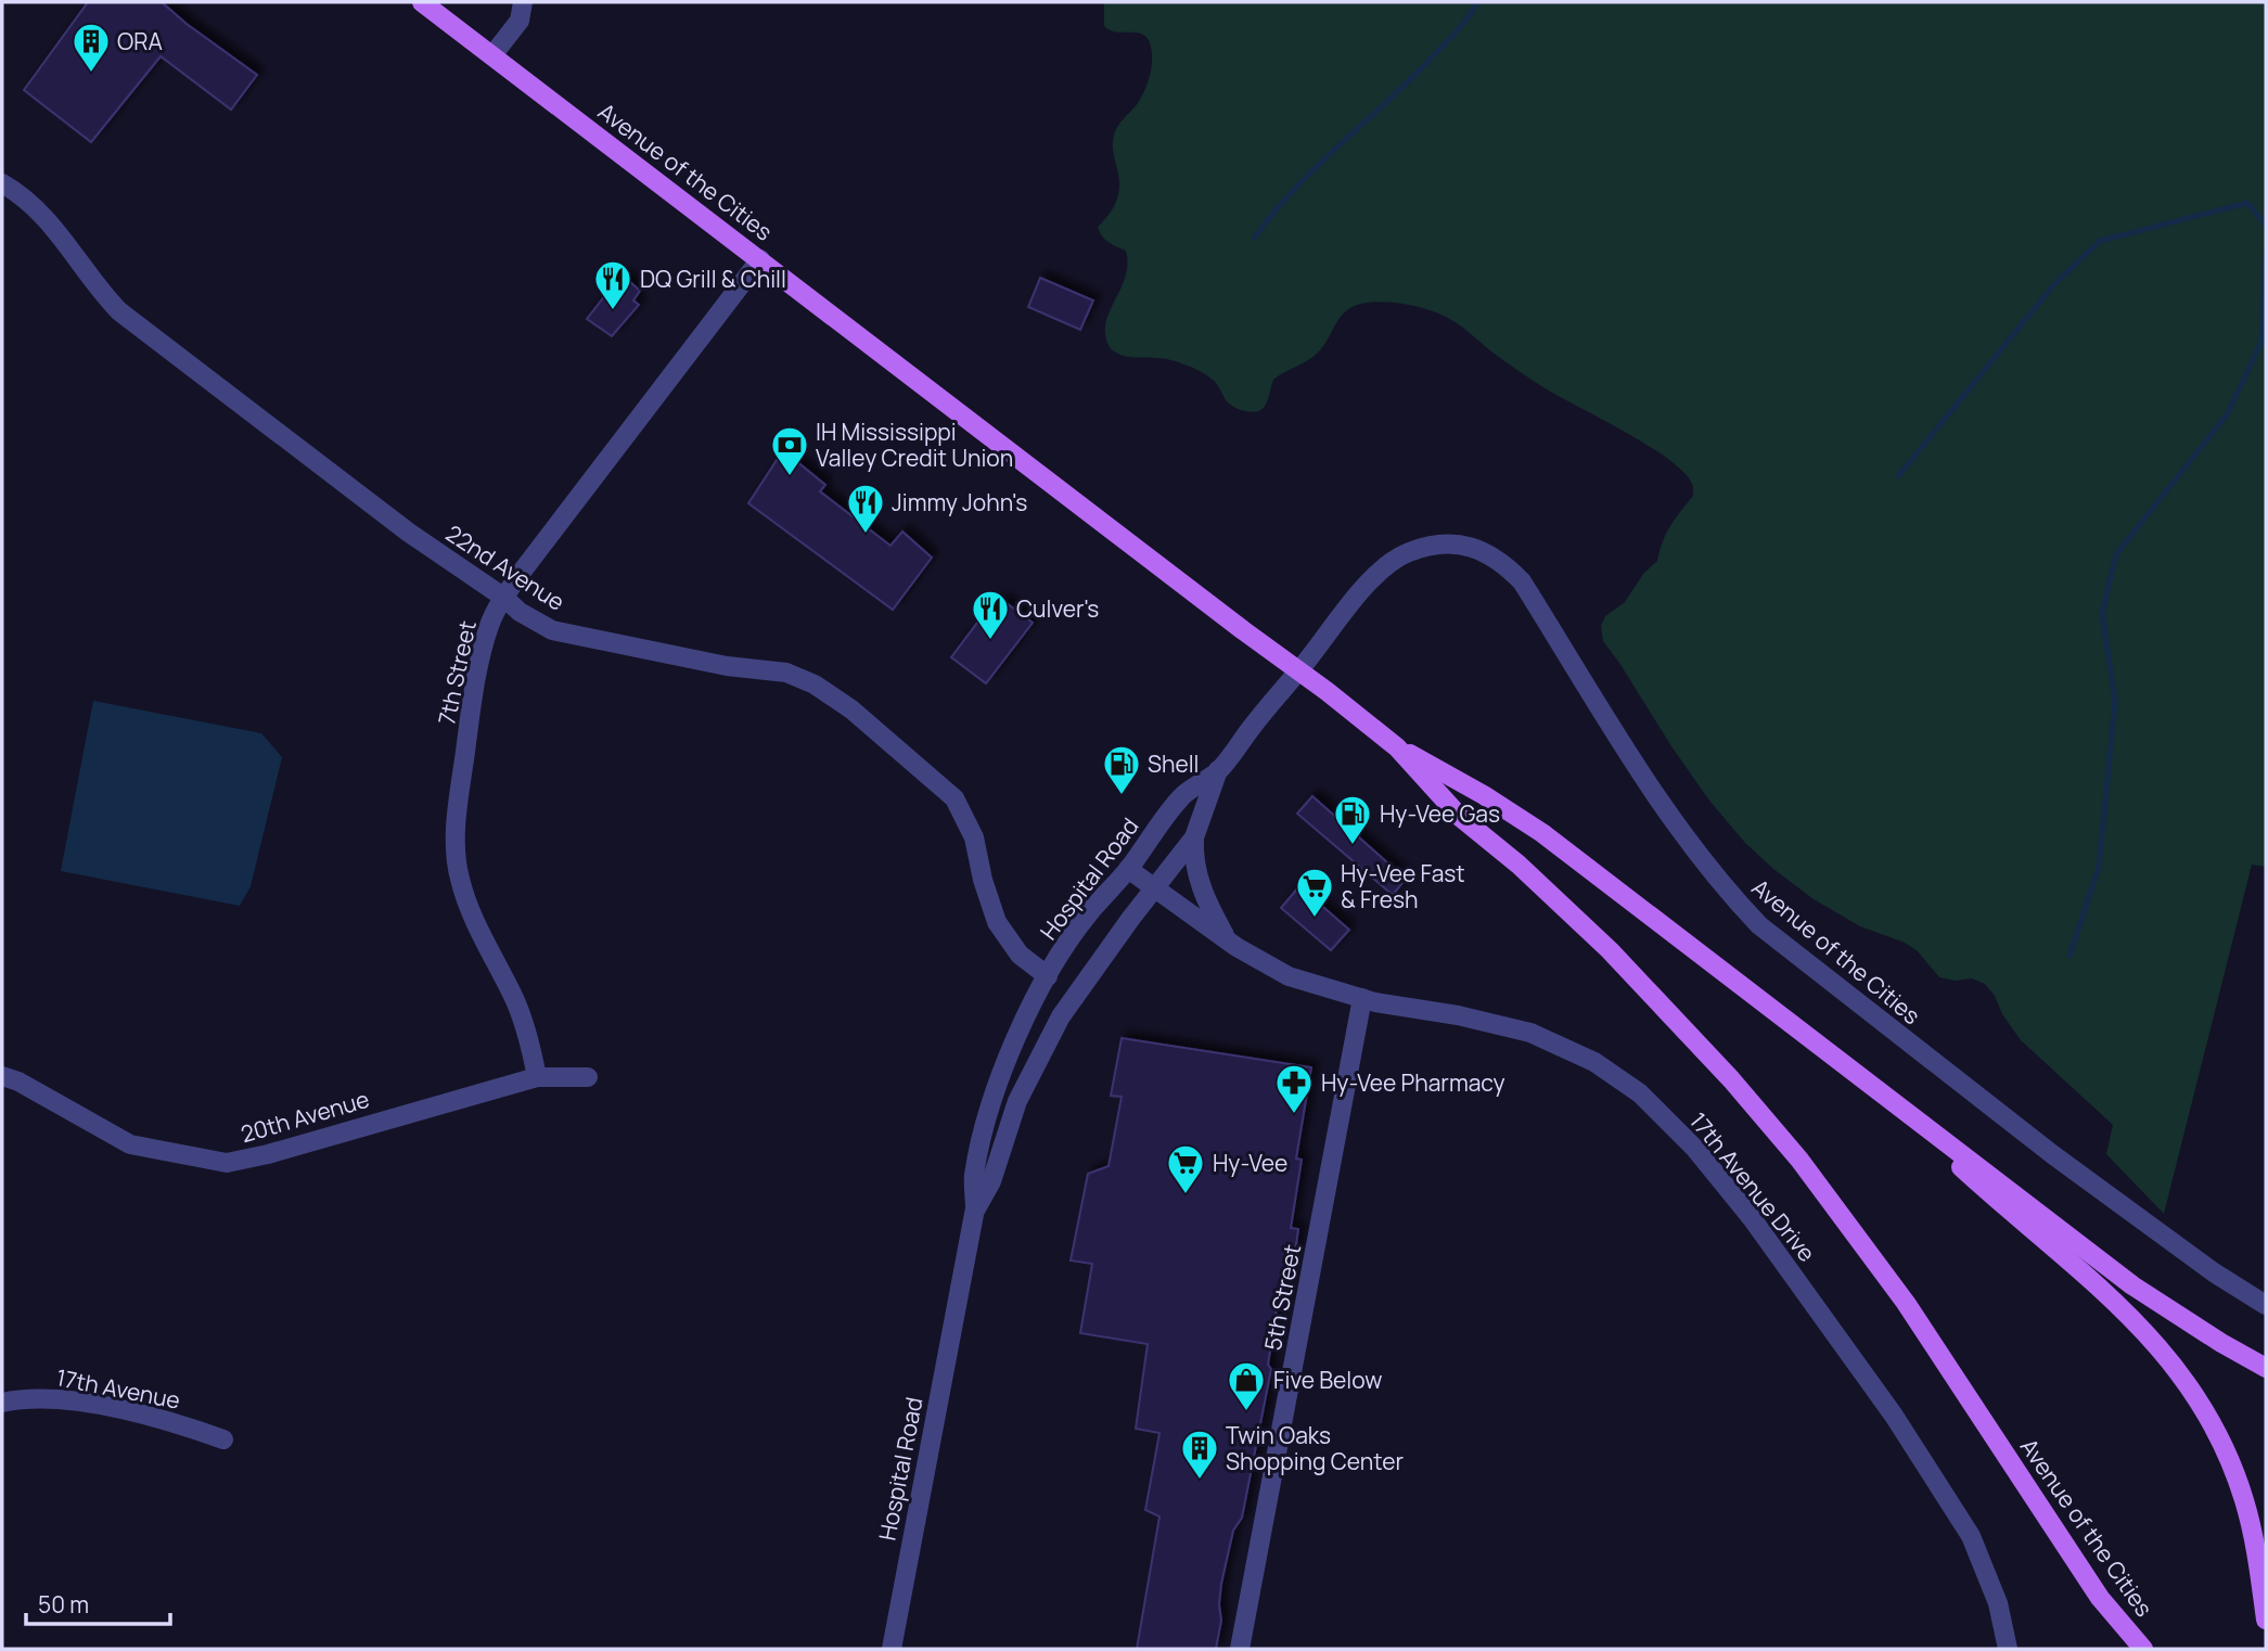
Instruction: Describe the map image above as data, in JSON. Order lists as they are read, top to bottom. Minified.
{"streets":{"main road":["Avenue of the Cities"],"street":["22nd Avenue","7th Street","Hospital Road","20th Avenue","17th Avenue Drive","5th Street","17th Avenue"]},"crossings":[["Avenue of the Cities","7th Street"],["Avenue of the Cities","Hospital Road"],["22nd Avenue","7th Street"],["22nd Avenue","Hospital Road"],["7th Street","20th Avenue"],["Hospital Road","17th Avenue Drive"],["17th Avenue Drive","5th Street"]],"places":{"building":["ORA","Twin Oaks Shopping Center"],"restaurant":["DQ Grill & Chill","Jimmy John's","Culver's"],"bank":["IH Mississippi Valley Credit Union"],"fuel station":["Shell","Hy-Vee Gas"],"supermarket":["Hy-Vee Fast & Fresh","Hy-Vee"],"pharmacy":["Hy-Vee Pharmacy"],"shop":["Five Below"]},"scale_bar":"50 m"}
